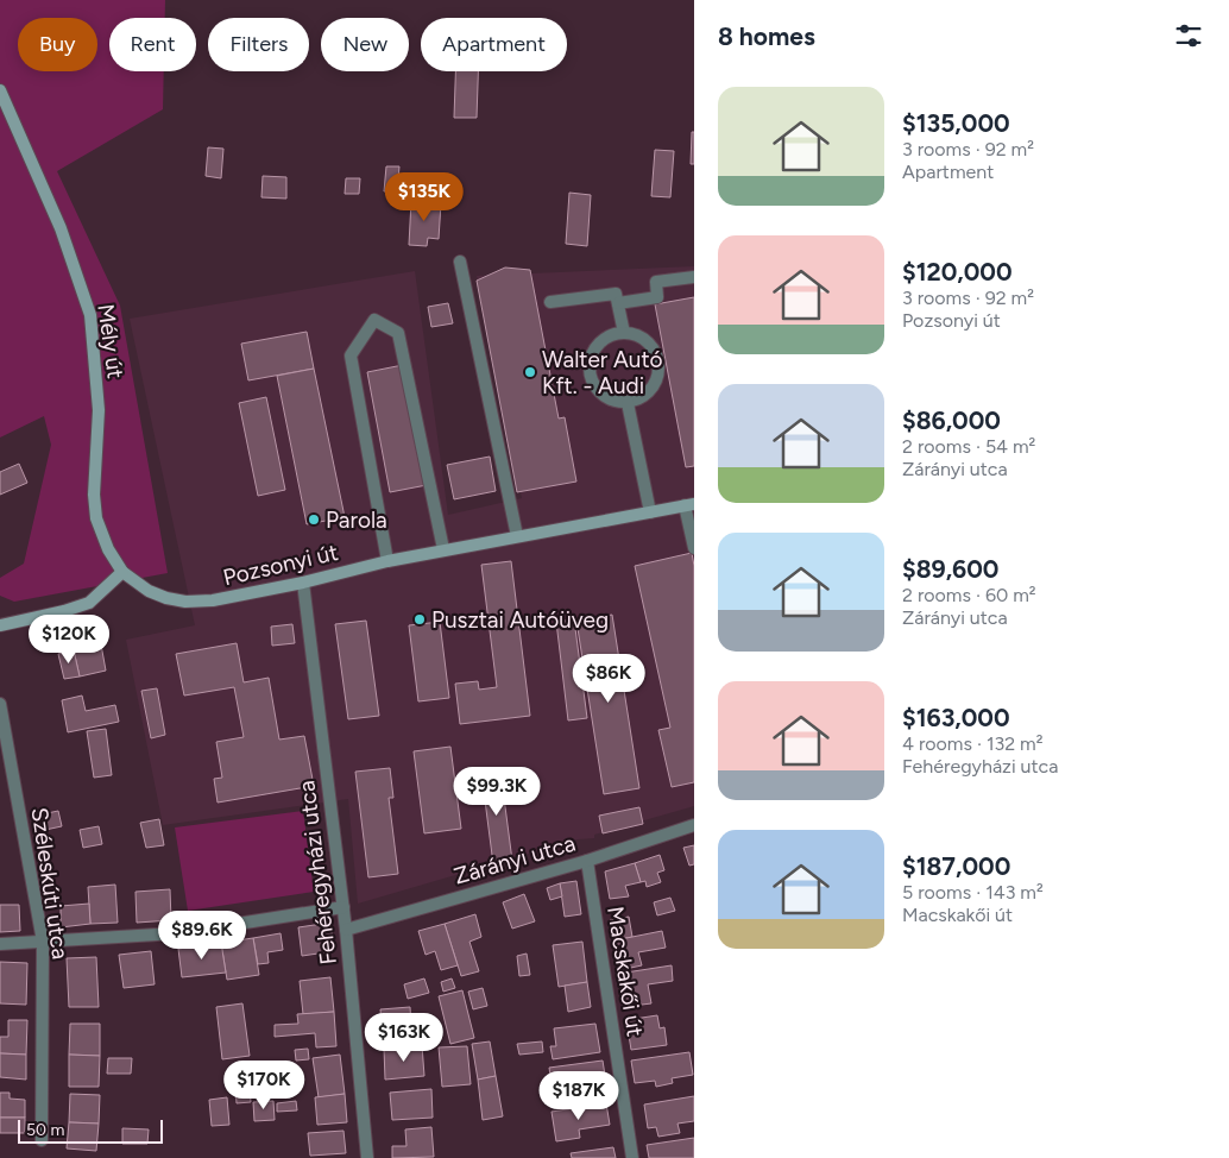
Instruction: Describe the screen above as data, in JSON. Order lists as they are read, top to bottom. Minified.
{"streets":{"main road":["Mély út","Pozsonyi út"],"street":["Zárányi utca","Fehéregyházi utca","Széleskúti utca","Macskakői út"]},"crossings":[["Mély út","Pozsonyi út"],["Pozsonyi út","Fehéregyházi utca"],["Zárányi utca","Fehéregyházi utca"],["Zárányi utca","Macskakői út"]],"places":["Walter Autó Kft. - Audi","Parola","Pusztai Autóüveg"],"scale_bar":"50 m","page":{"heading":"8 homes","chip":["Buy","Rent","Filters","New","Apartment"],"list":[{"name":"$135,000","note":"3 rooms · 92 m² · Apartment"},{"name":"$120,000","note":"3 rooms · 92 m² · Pozsonyi út"},{"name":"$86,000","note":"2 rooms · 54 m² · Zárányi utca"},{"name":"$89,600","note":"2 rooms · 60 m² · Zárányi utca"},{"name":"$163,000","note":"4 rooms · 132 m² · Fehéregyházi utca"},{"name":"$187,000","note":"5 rooms · 143 m² · Macskakői út"}],"price":["$135K","$120K","$86K","$99.3K","$89.6K","$163K","$170K","$187K"],"scale":"50 m"}}
